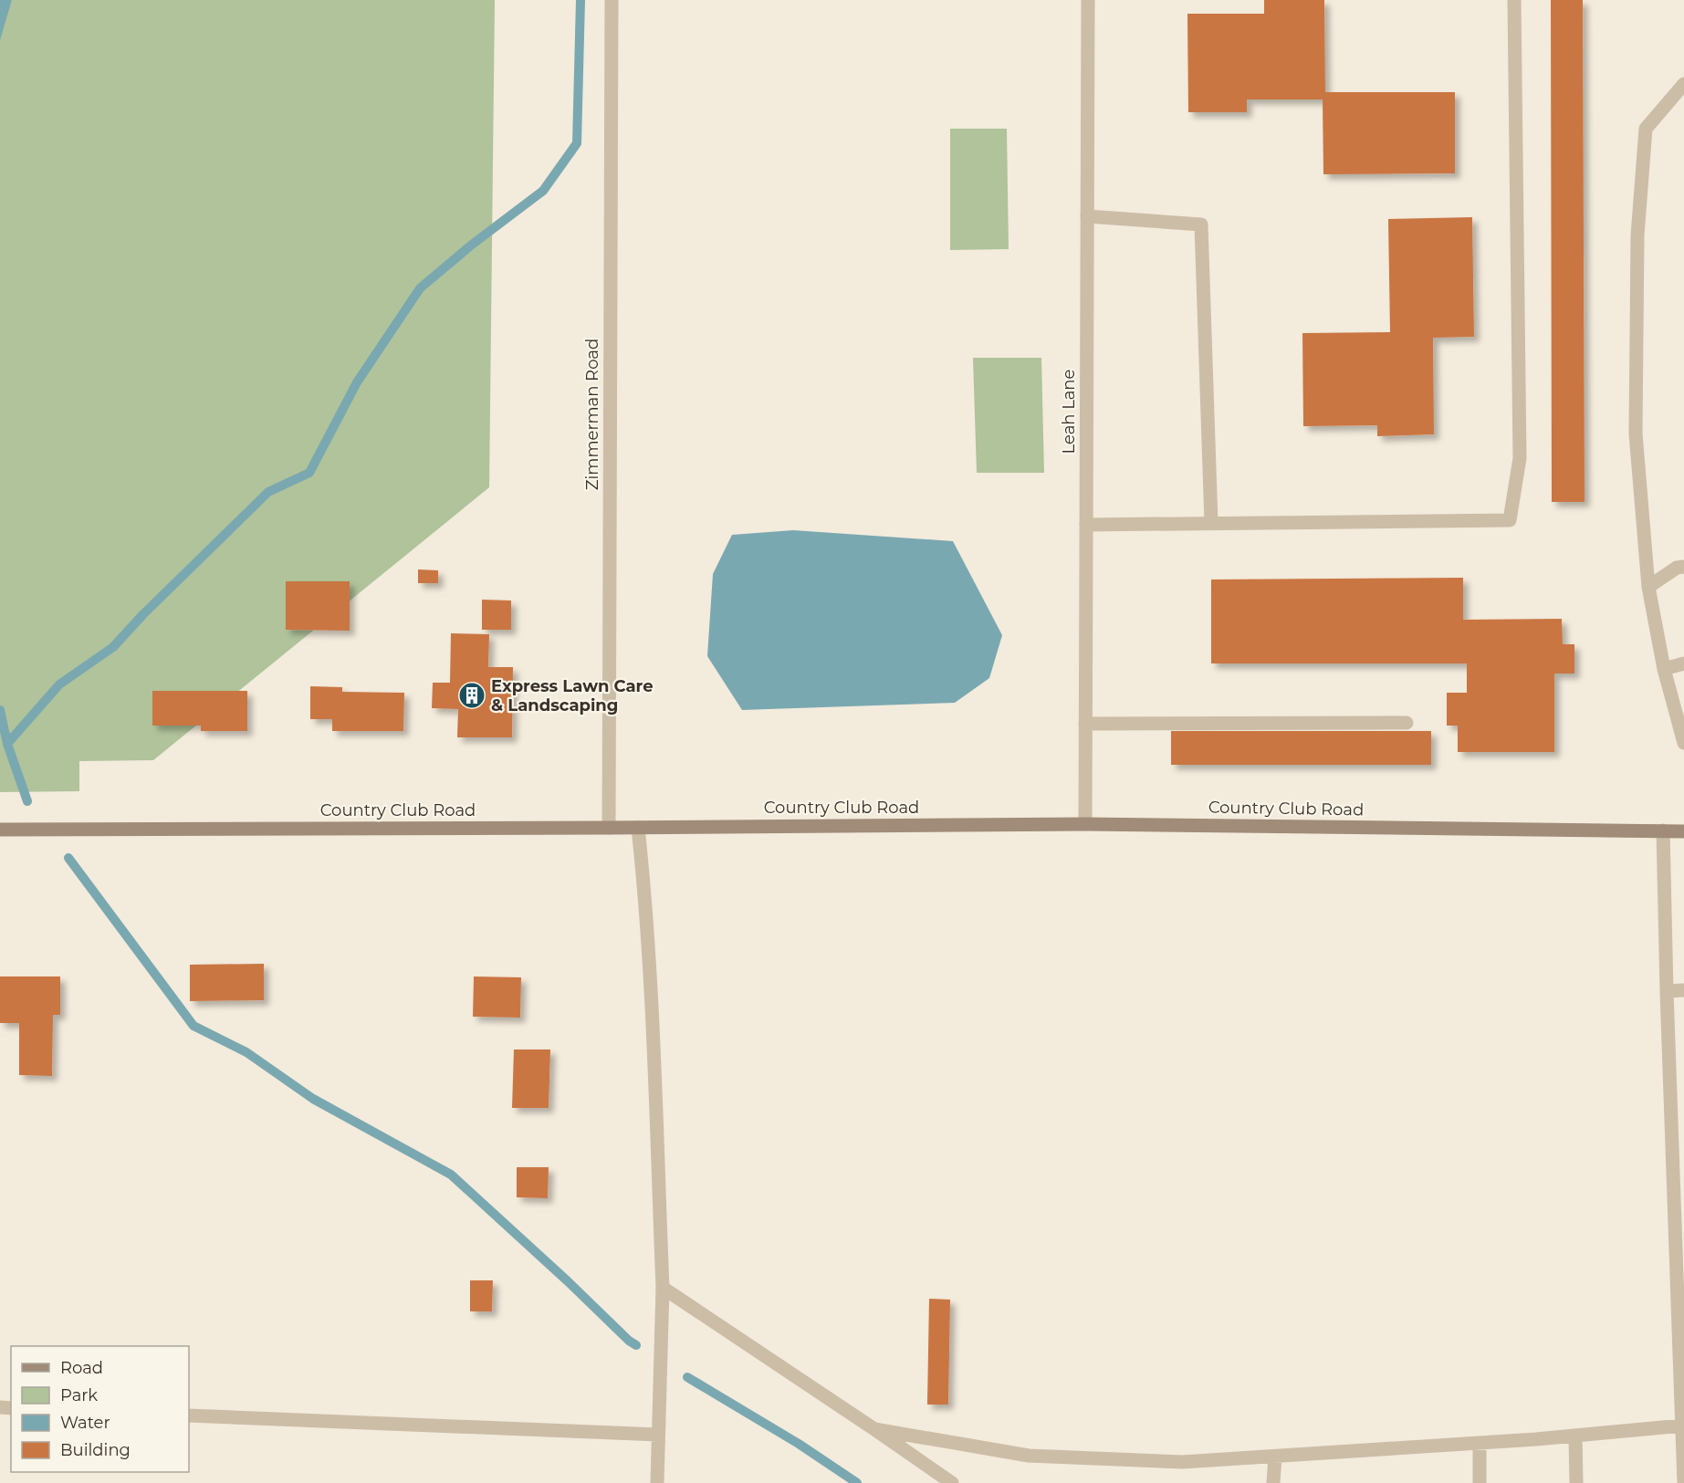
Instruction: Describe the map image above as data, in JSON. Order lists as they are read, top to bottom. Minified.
{"streets":{"street":["Leah Lane","Zimmerman Road","Country Club Road"]},"crossings":[["Leah Lane","Country Club Road"],["Zimmerman Road","Country Club Road"]],"places":{"building":["Express Lawn Care & Landscaping"]},"legend":["Road","Park","Water","Building"]}
